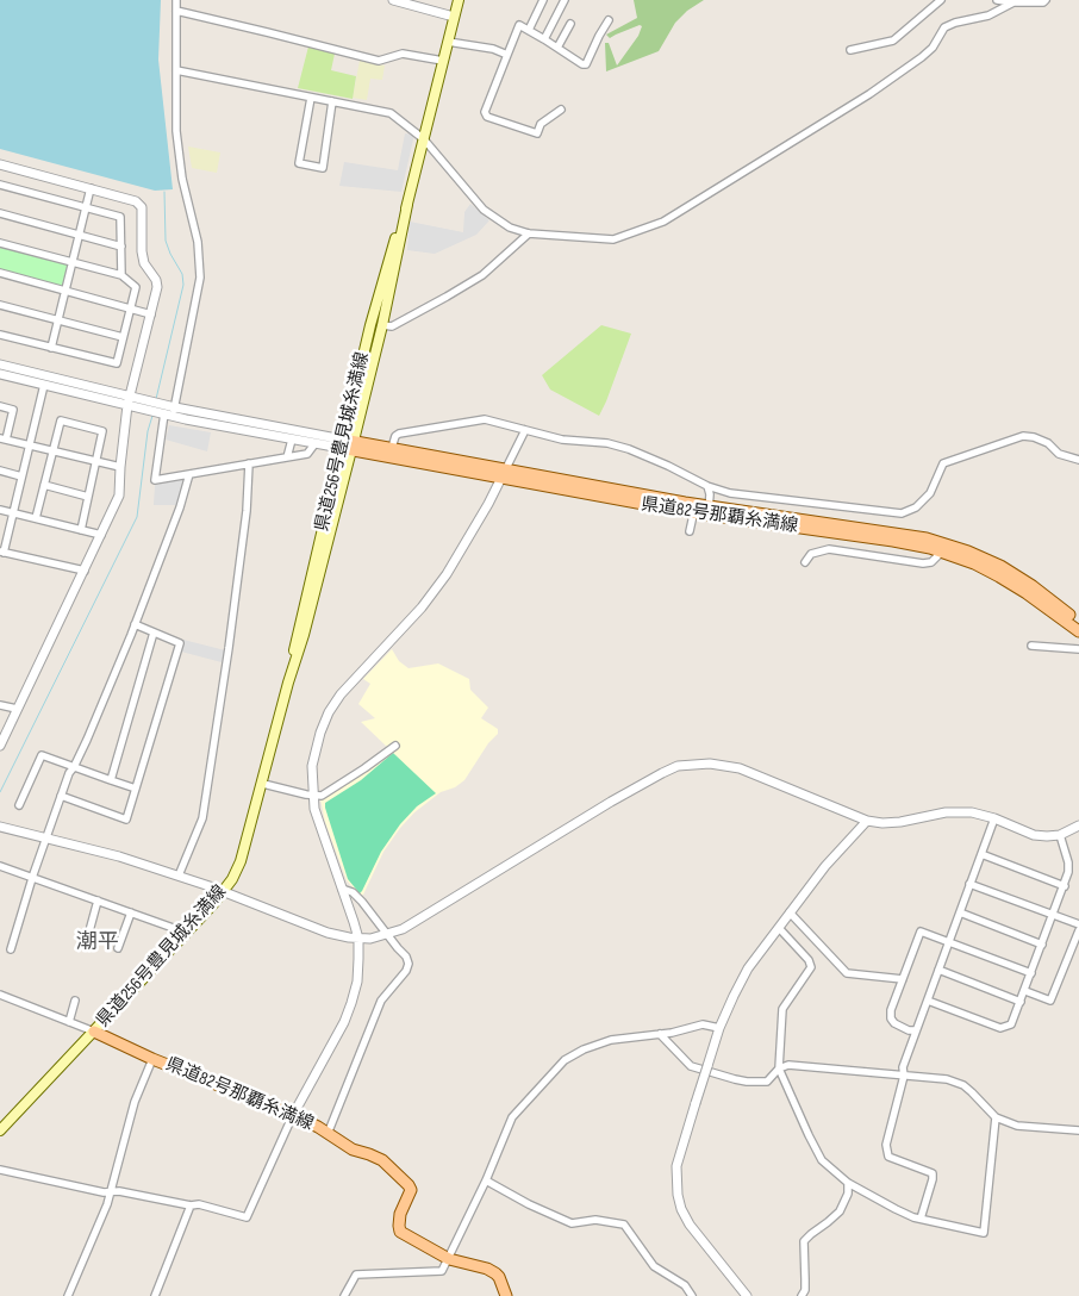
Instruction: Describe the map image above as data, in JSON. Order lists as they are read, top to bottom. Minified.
{"streets":{"main road":["県道256号豊見城糸満線","県道82号那覇糸満線"]},"crossings":[["県道256号豊見城糸満線","県道82号那覇糸満線"]],"districts":["潮平"]}
